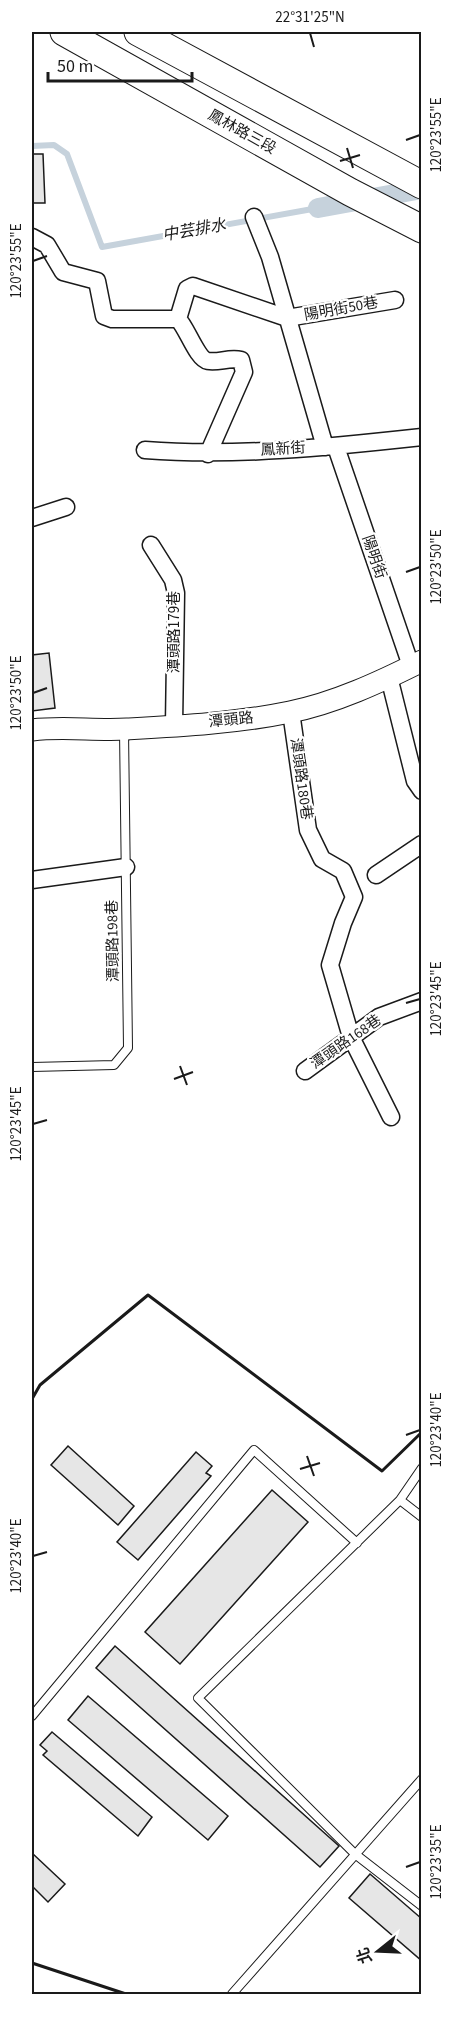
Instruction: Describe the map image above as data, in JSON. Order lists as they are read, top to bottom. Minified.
{"streets":{"main road":["鳳林路三段"],"street":["陽明街50巷","鳳新街","陽明街","潭頭路179巷","潭頭路","潭頭路180巷","潭頭路168巷"],"lane":["潭頭路198巷"]},"crossings":[["陽明街50巷","陽明街"],["鳳新街","陽明街"],["陽明街","潭頭路"],["潭頭路179巷","潭頭路"],["潭頭路","潭頭路180巷"],["潭頭路","潭頭路198巷"],["潭頭路180巷","潭頭路168巷"]],"water":["中芸排水"],"scale_bar":"50 m","north":"left","coordinates":["22°31'25\"N","120°23'55\"E","120°23'50\"E","120°23'45\"E","120°23'40\"E","120°23'35\"E"]}
